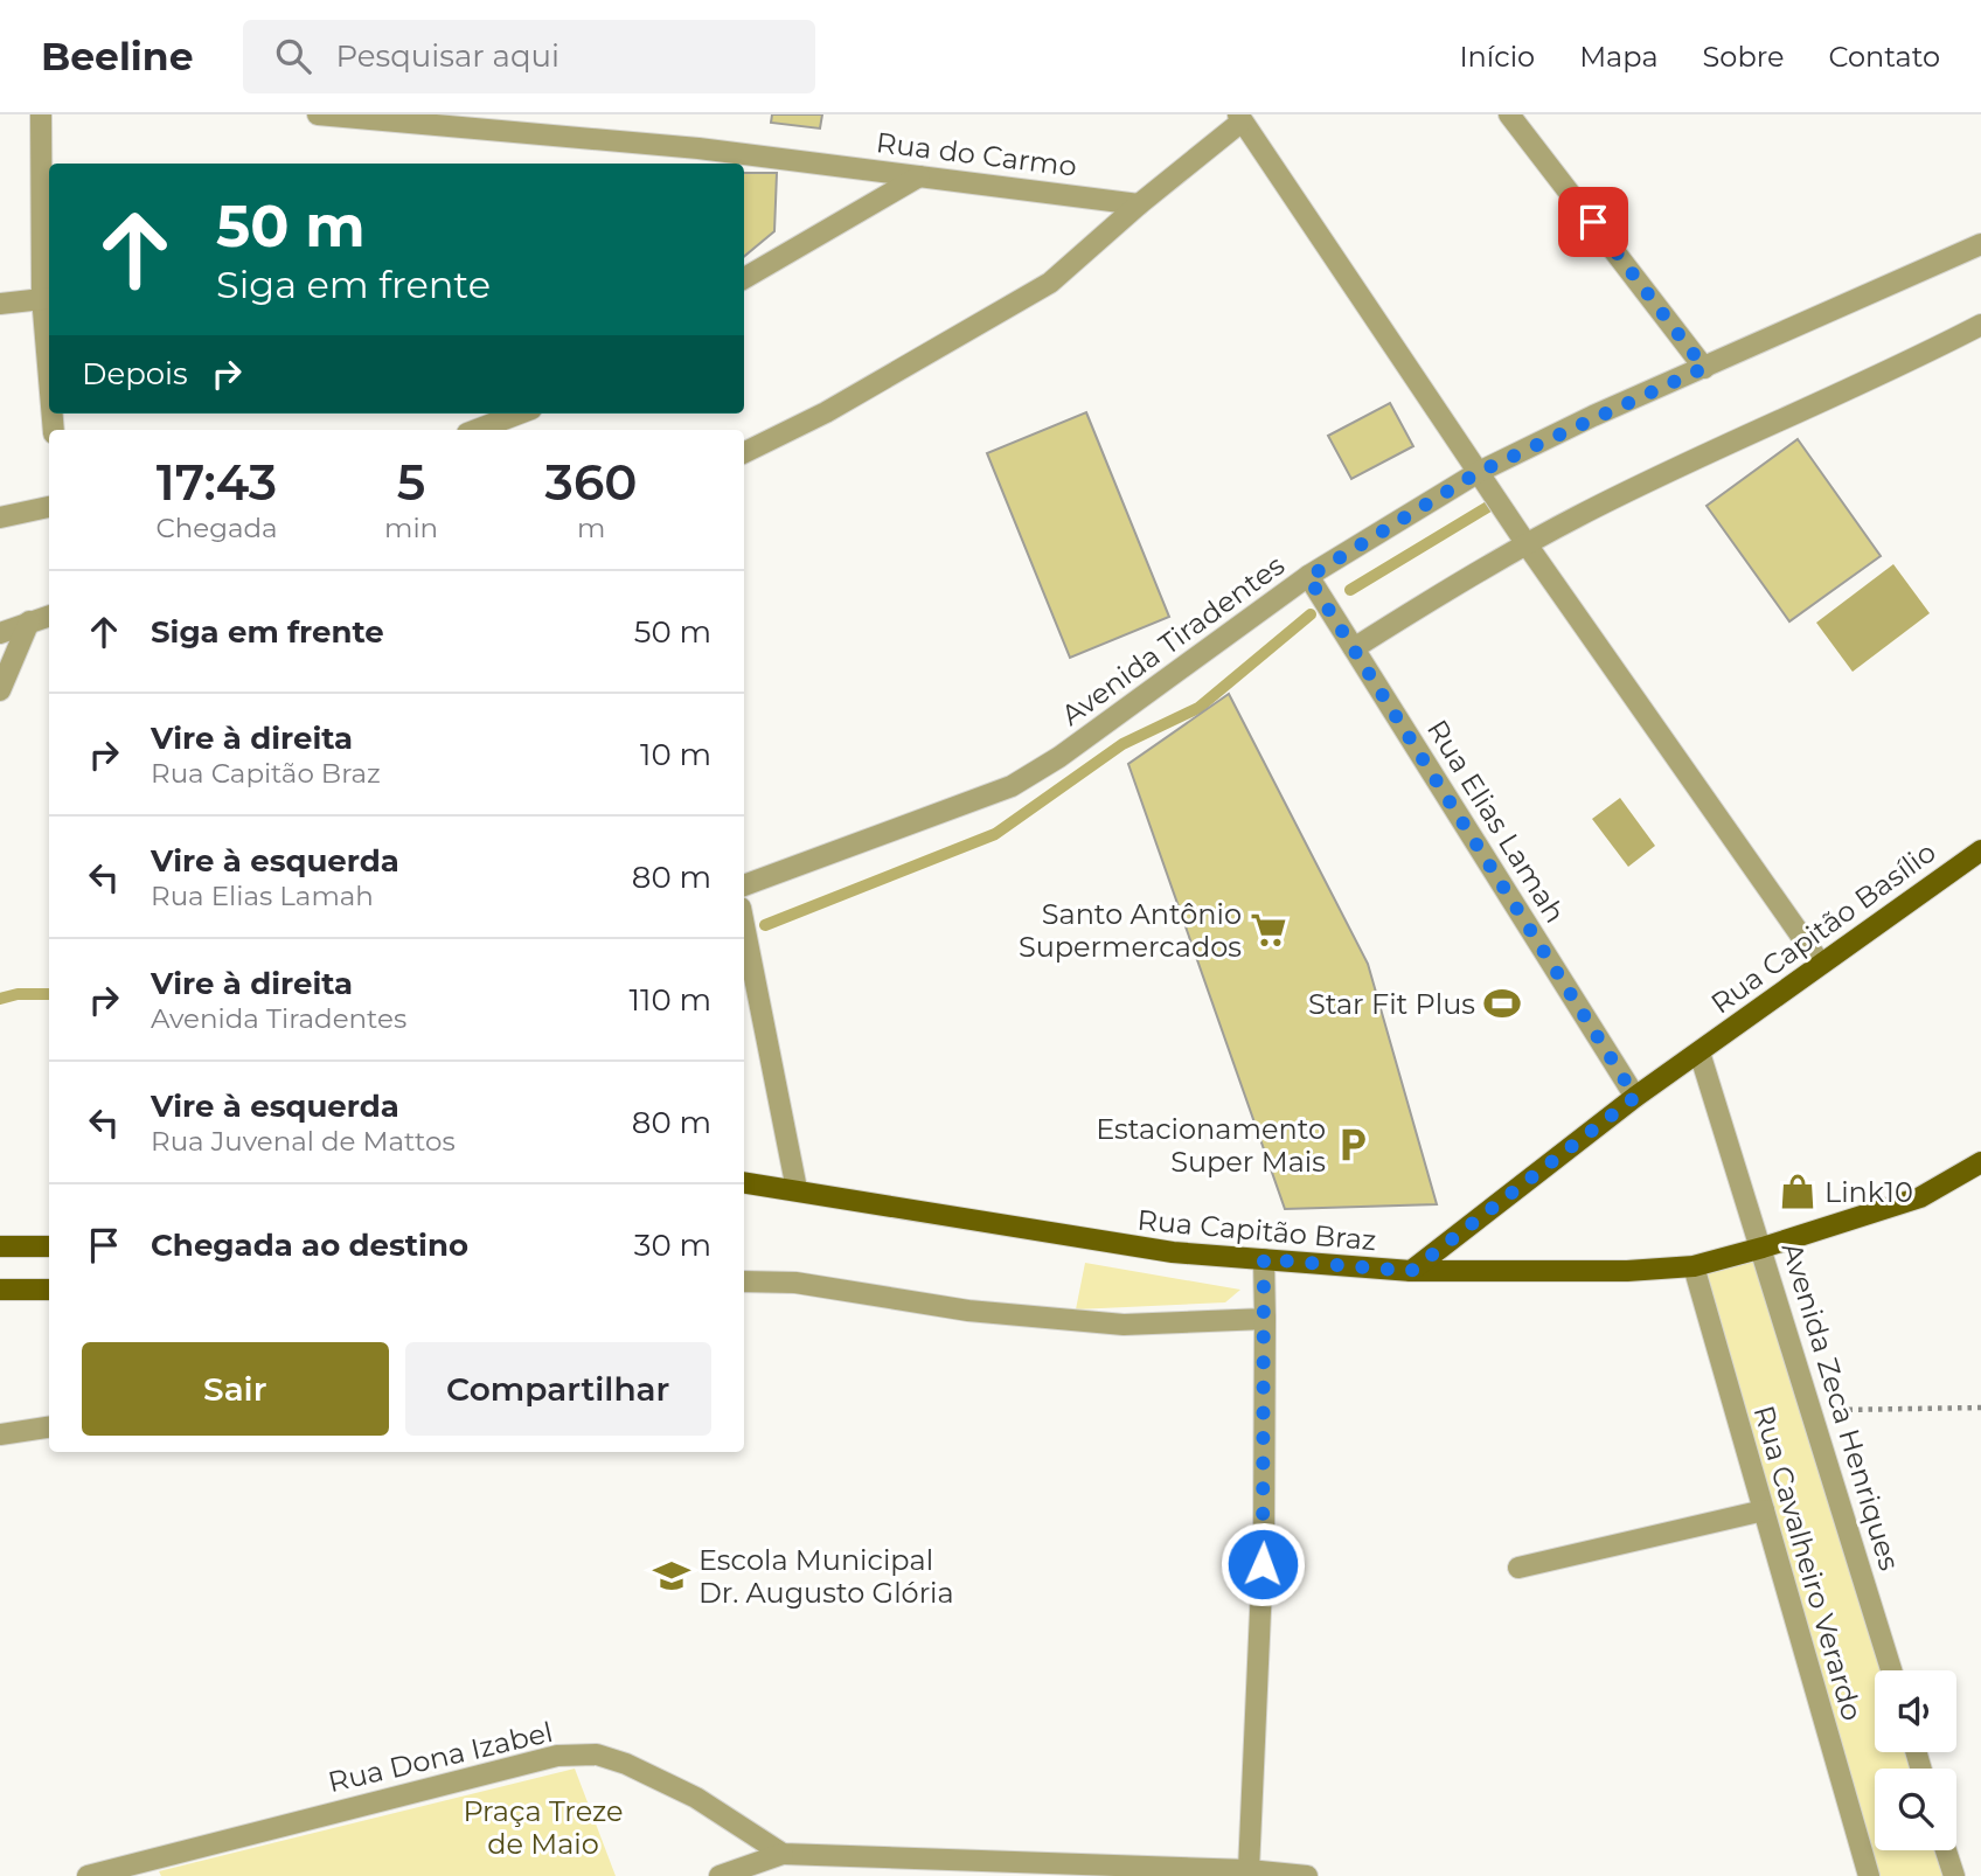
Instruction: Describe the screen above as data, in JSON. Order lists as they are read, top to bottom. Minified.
{"streets":{"main road":["Rua Capitão Basílio","Rua Capitão Braz"],"street":["Rua do Carmo","Avenida Tiradentes","Rua Elias Lamah","Avenida Zeca Henriques","Rua Cavalheiro Verardo","Rua Dona Izabel"]},"crossings":[["Avenida Tiradentes","Rua Elias Lamah"],["Rua Elias Lamah","Rua Capitão Braz"],["Rua Capitão Basílio","Rua Capitão Braz"],["Rua Capitão Basílio","Avenida Zeca Henriques"],["Rua Capitão Braz","Avenida Zeca Henriques"]],"parks":["Praça Treze de Maio"],"places":{"supermarket":["Santo Antônio Supermercados"],"sports":["Star Fit Plus"],"parking":["Estacionamento Super Mais"],"shop":["Link10"],"school or university":["Escola Municipal Dr. Augusto Glória"]},"page":{"header":"Beeline","search":"Pesquisar aqui","nav":["Início","Mapa","Sobre","Contato"],"turn":["50 m","Siga em frente"],"then":"Depois","eta":["17:43","Chegada","5","min","360","m"],"list":[{"name":"Siga em frente","value":"50 m"},{"name":"Vire à direita","note":"Rua Capitão Braz","value":"10 m"},{"name":"Vire à esquerda","note":"Rua Elias Lamah","value":"80 m"},{"name":"Vire à direita","note":"Avenida Tiradentes","value":"110 m"},{"name":"Vire à esquerda","note":"Rua Juvenal de Mattos","value":"80 m"},{"name":"Chegada ao destino","value":"30 m"}],"buttons":["Sair","Compartilhar"]}}
